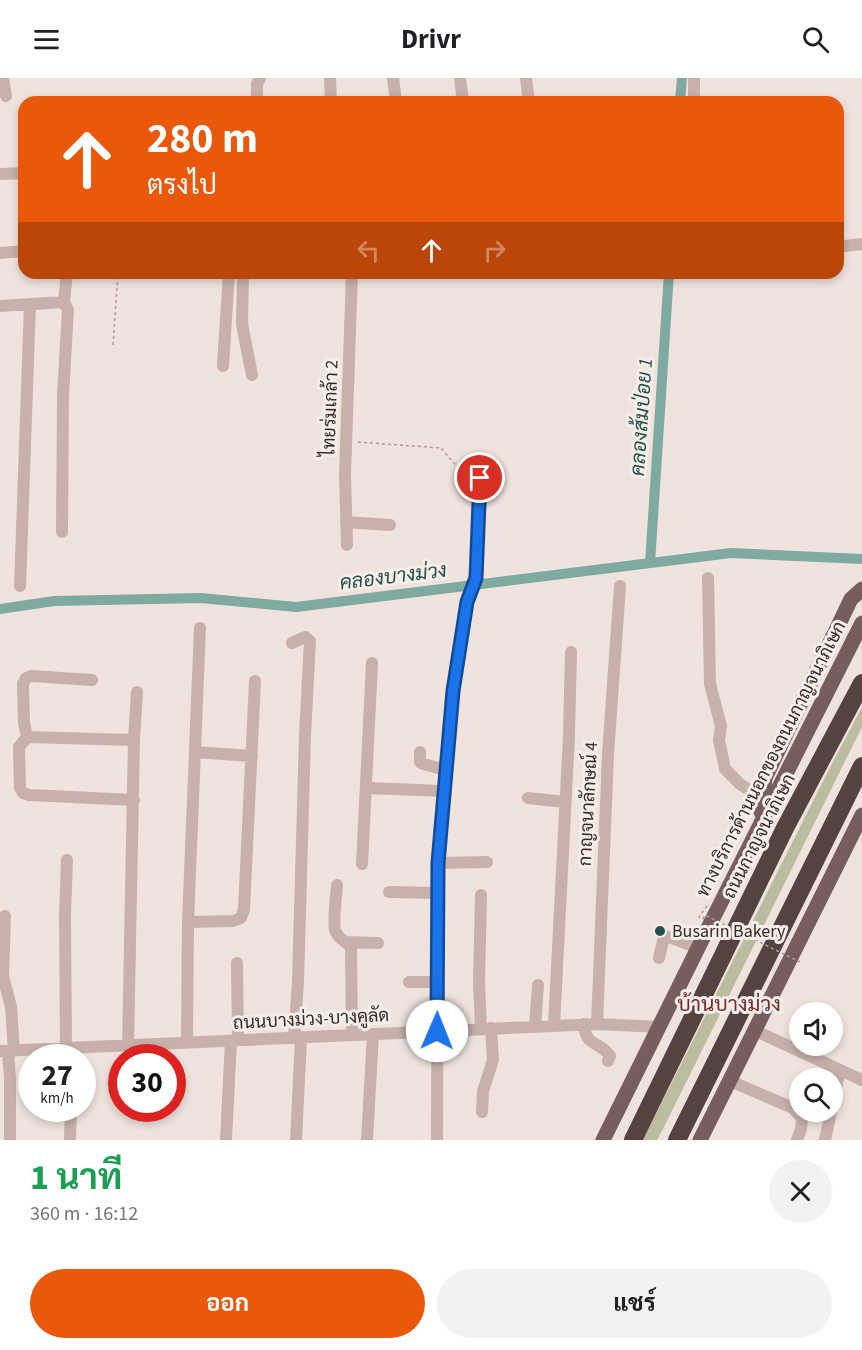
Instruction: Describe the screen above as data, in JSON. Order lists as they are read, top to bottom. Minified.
{"streets":{"highway":["ถนนกาญจนาภิเษก"],"main road":["ทางบริการด้านนอกของถนนกาญจนาภิเษก"],"street":["ไทยร่มเกล้า 2","กาญจนาลักษณ์ 4","ถนนบางม่วง-บางคูลัด"]},"crossings":[["ทางบริการด้านนอกของถนนกาญจนาภิเษก","ถนนบางม่วง-บางคูลัด"],["กาญจนาลักษณ์ 4","ถนนบางม่วง-บางคูลัด"]],"districts":["บ้านบางม่วง"],"water":["คลองส้มป่อย 1","คลองบางม่วง"],"places":["Busarin Bakery"],"page":{"header":"Drivr","turn":["280 m","ตรงไป"],"speed":"27 km/h","limit":"30","heading":["1 นาที","360 m · 16:12"],"buttons":["ออก","แชร์"]}}
